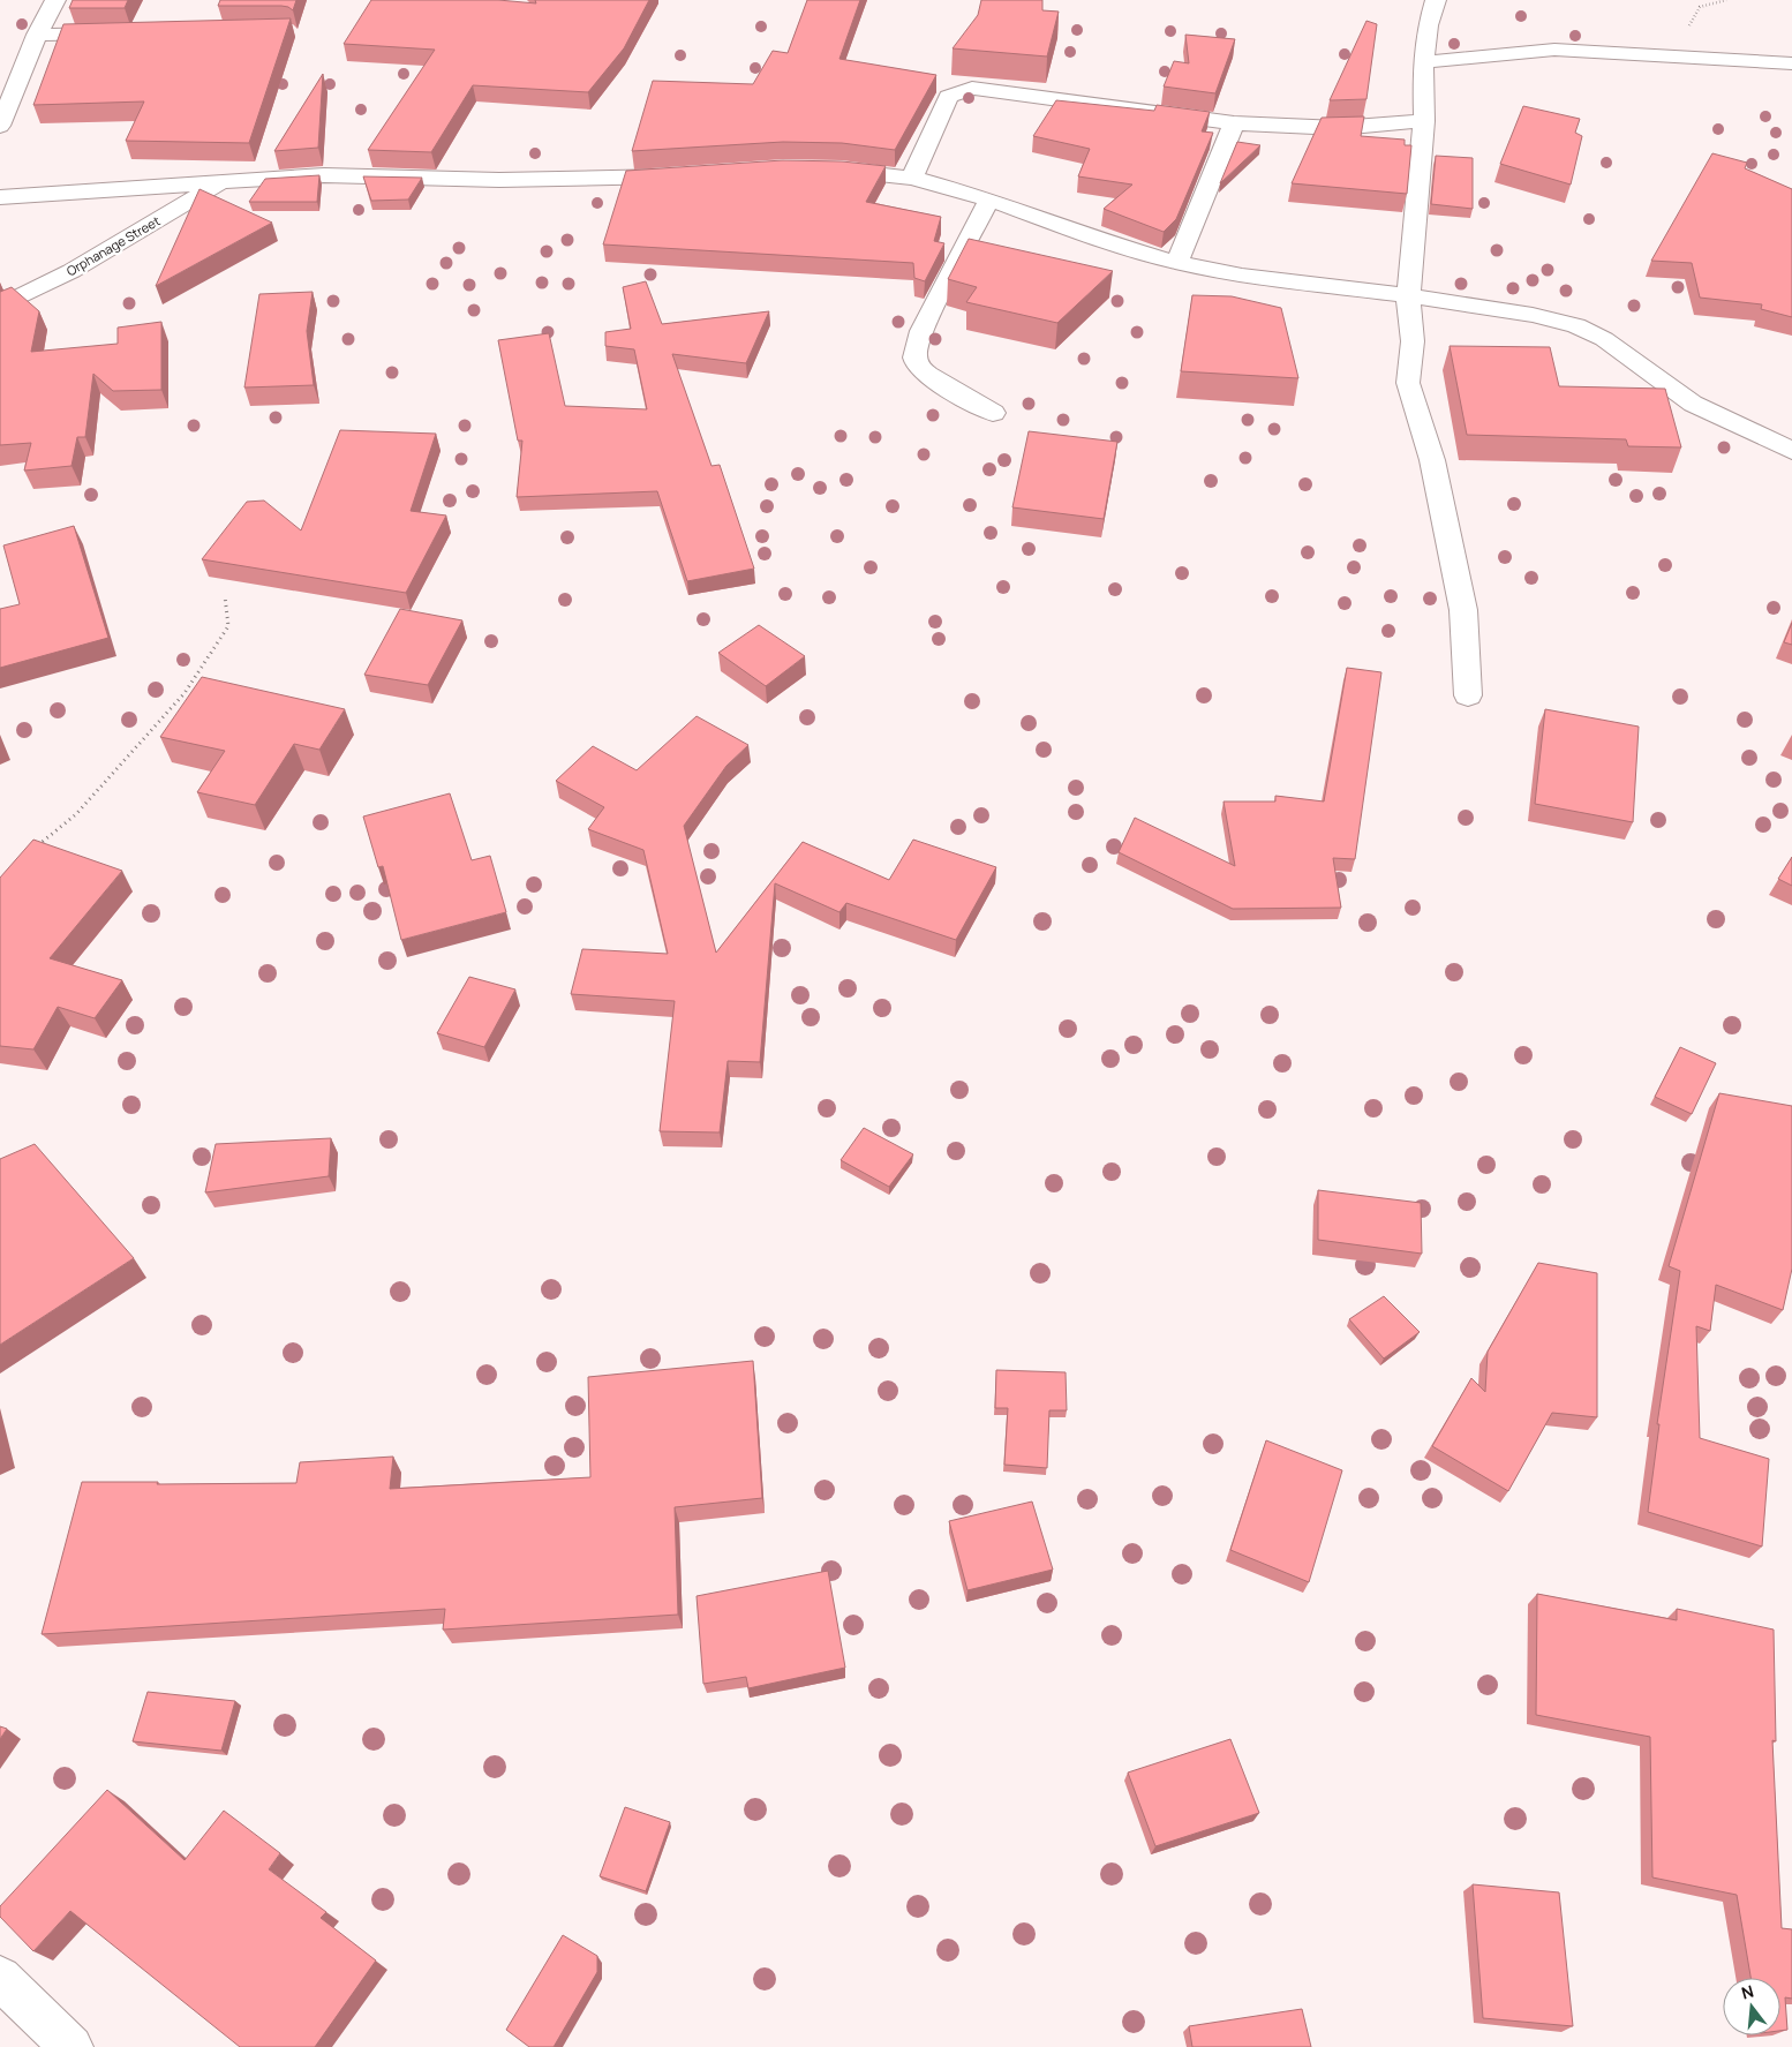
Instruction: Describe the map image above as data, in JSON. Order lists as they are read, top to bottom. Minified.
{"streets":{"street":["Orphanage Street"]},"north":"top"}
